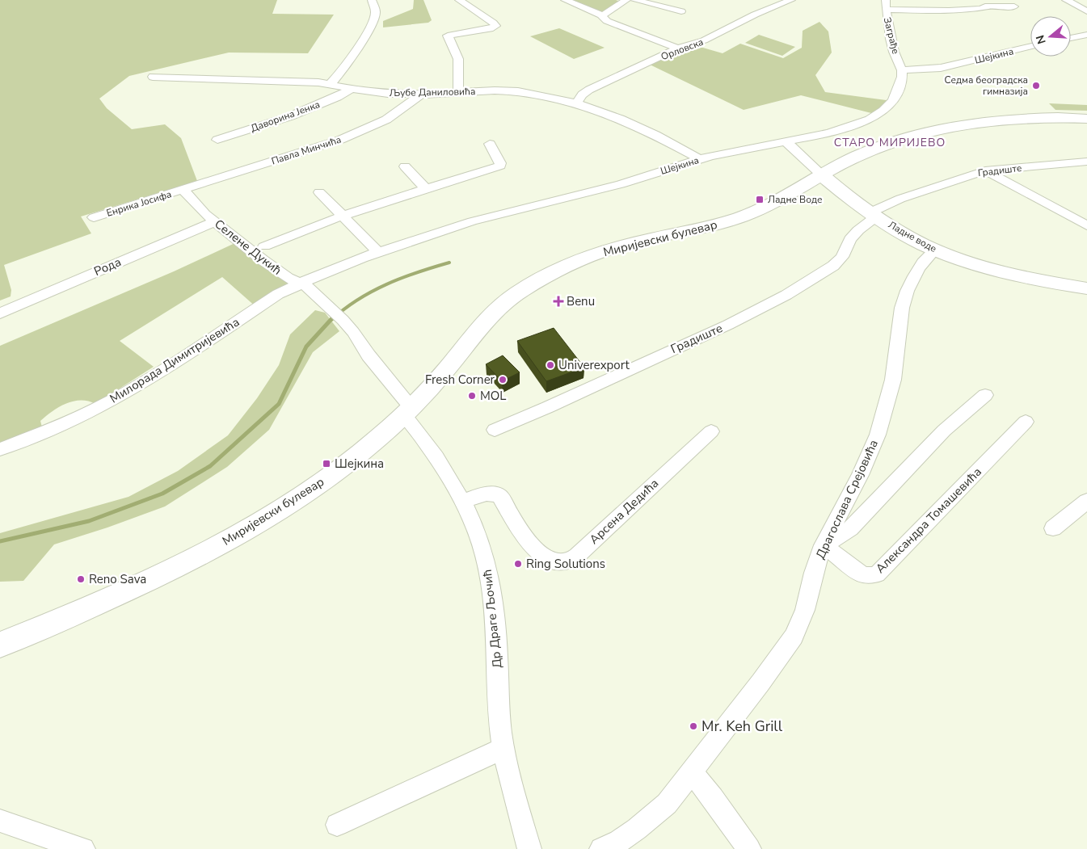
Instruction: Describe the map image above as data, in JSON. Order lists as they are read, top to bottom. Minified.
{"streets":{"main road":["Ладне воде","Миријевски булевар"],"street":["Заграђе","Орловска","Шејкина","Љубе Даниловића","Даворина Јенка","Павла Минчића","Градиште","Енрика Јосифа","Селене Дукић","Рода","Милорада Димитријевића","Драгослава Срејовића","Арсена Дедића","Александра Томашевића","Др Драге Љочић"]},"crossings":[["Заграђе","Шејкина"],["Орловска","Љубе Даниловића"],["Шејкина","Љубе Даниловића"],["Шејкина","Ладне воде"],["Шејкина","Селене Дукић"],["Шејкина","Милорада Димитријевића"],["Љубе Даниловића","Даворина Јенка"],["Љубе Даниловића","Павла Минчића"],["Павла Минчића","Енрика Јосифа"],["Павла Минчића","Селене Дукић"],["Градиште","Ладне воде"],["Енрика Јосифа","Селене Дукић"],["Ладне воде","Миријевски булевар"],["Ладне воде","Драгослава Срејовића"],["Миријевски булевар","Селене Дукић"],["Миријевски булевар","Др Драге Љочић"],["Селене Дукић","Рода"],["Селене Дукић","Милорада Димитријевића"],["Селене Дукић","Др Драге Љочић"],["Драгослава Срејовића","Александра Томашевића"],["Арсена Дедића","Др Драге Љочић"]],"districts":["СТАРО МИРИЈЕВО"],"places":{"other":["Седма београдска гимназија","Univerexport","Fresh Corner","MOL","Ring Solutions","Reno Sava","Mr. Keh Grill"],"transit":["Ладне Воде","Шејкина"],"health":["Benu"]},"north":"left"}
